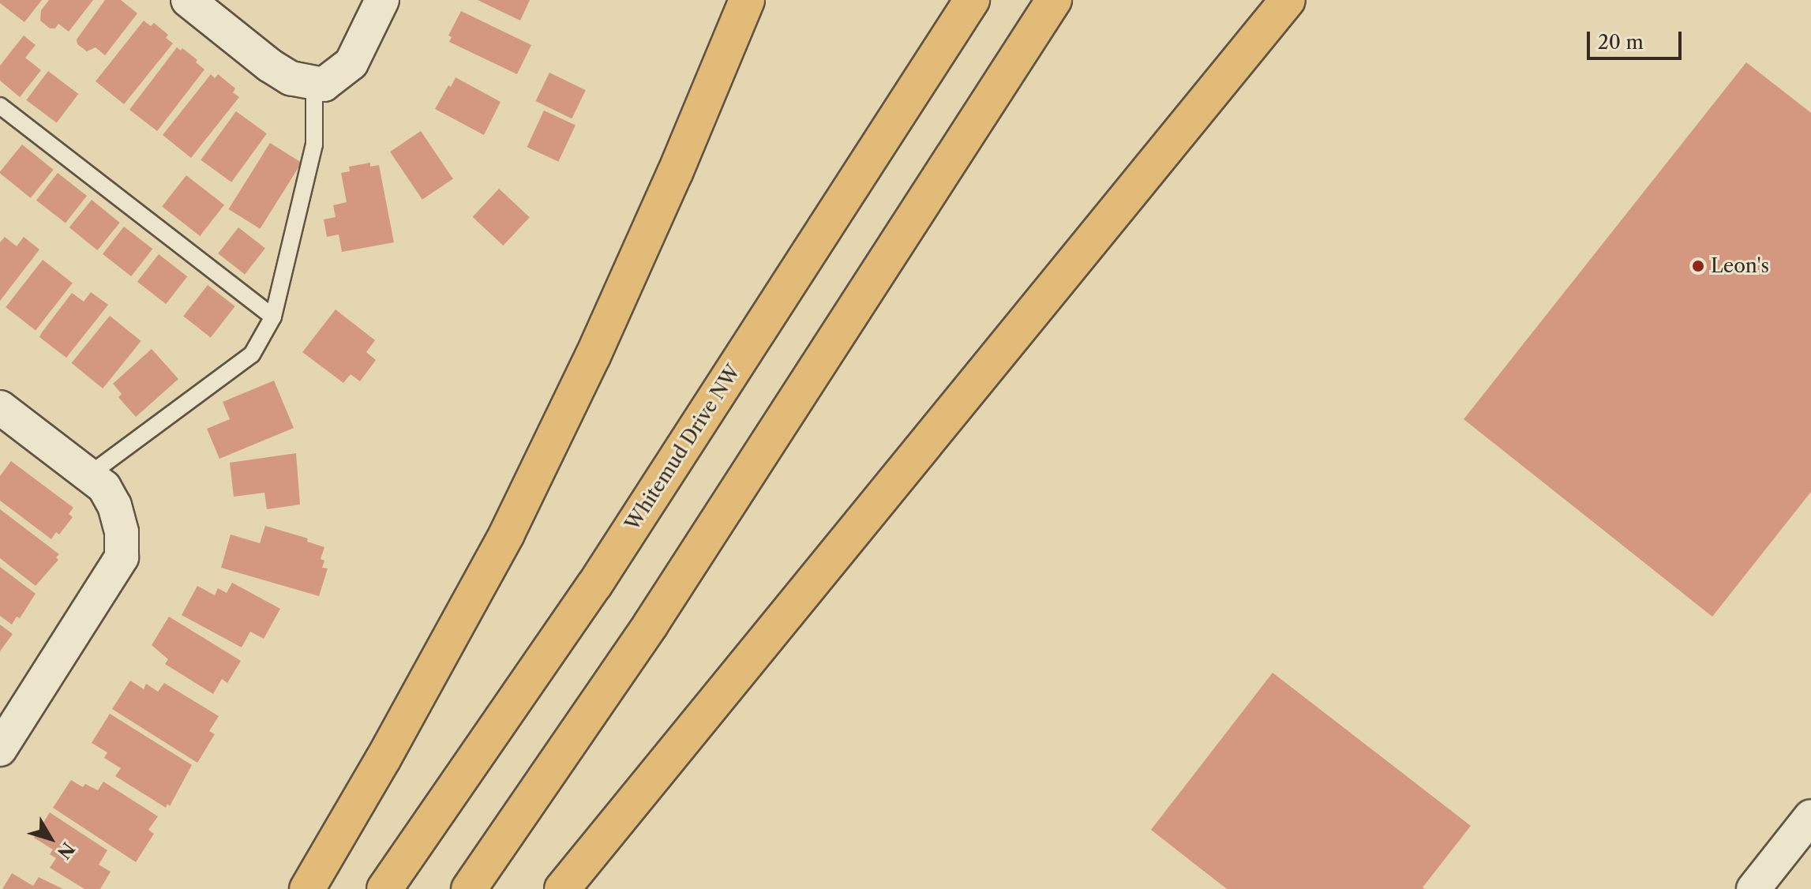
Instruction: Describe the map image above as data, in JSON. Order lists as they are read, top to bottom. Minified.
{"streets":{"highway":["Whitemud Drive NW"]},"places":["Leon's"],"scale_bar":"20 m","north":"bottom right"}
